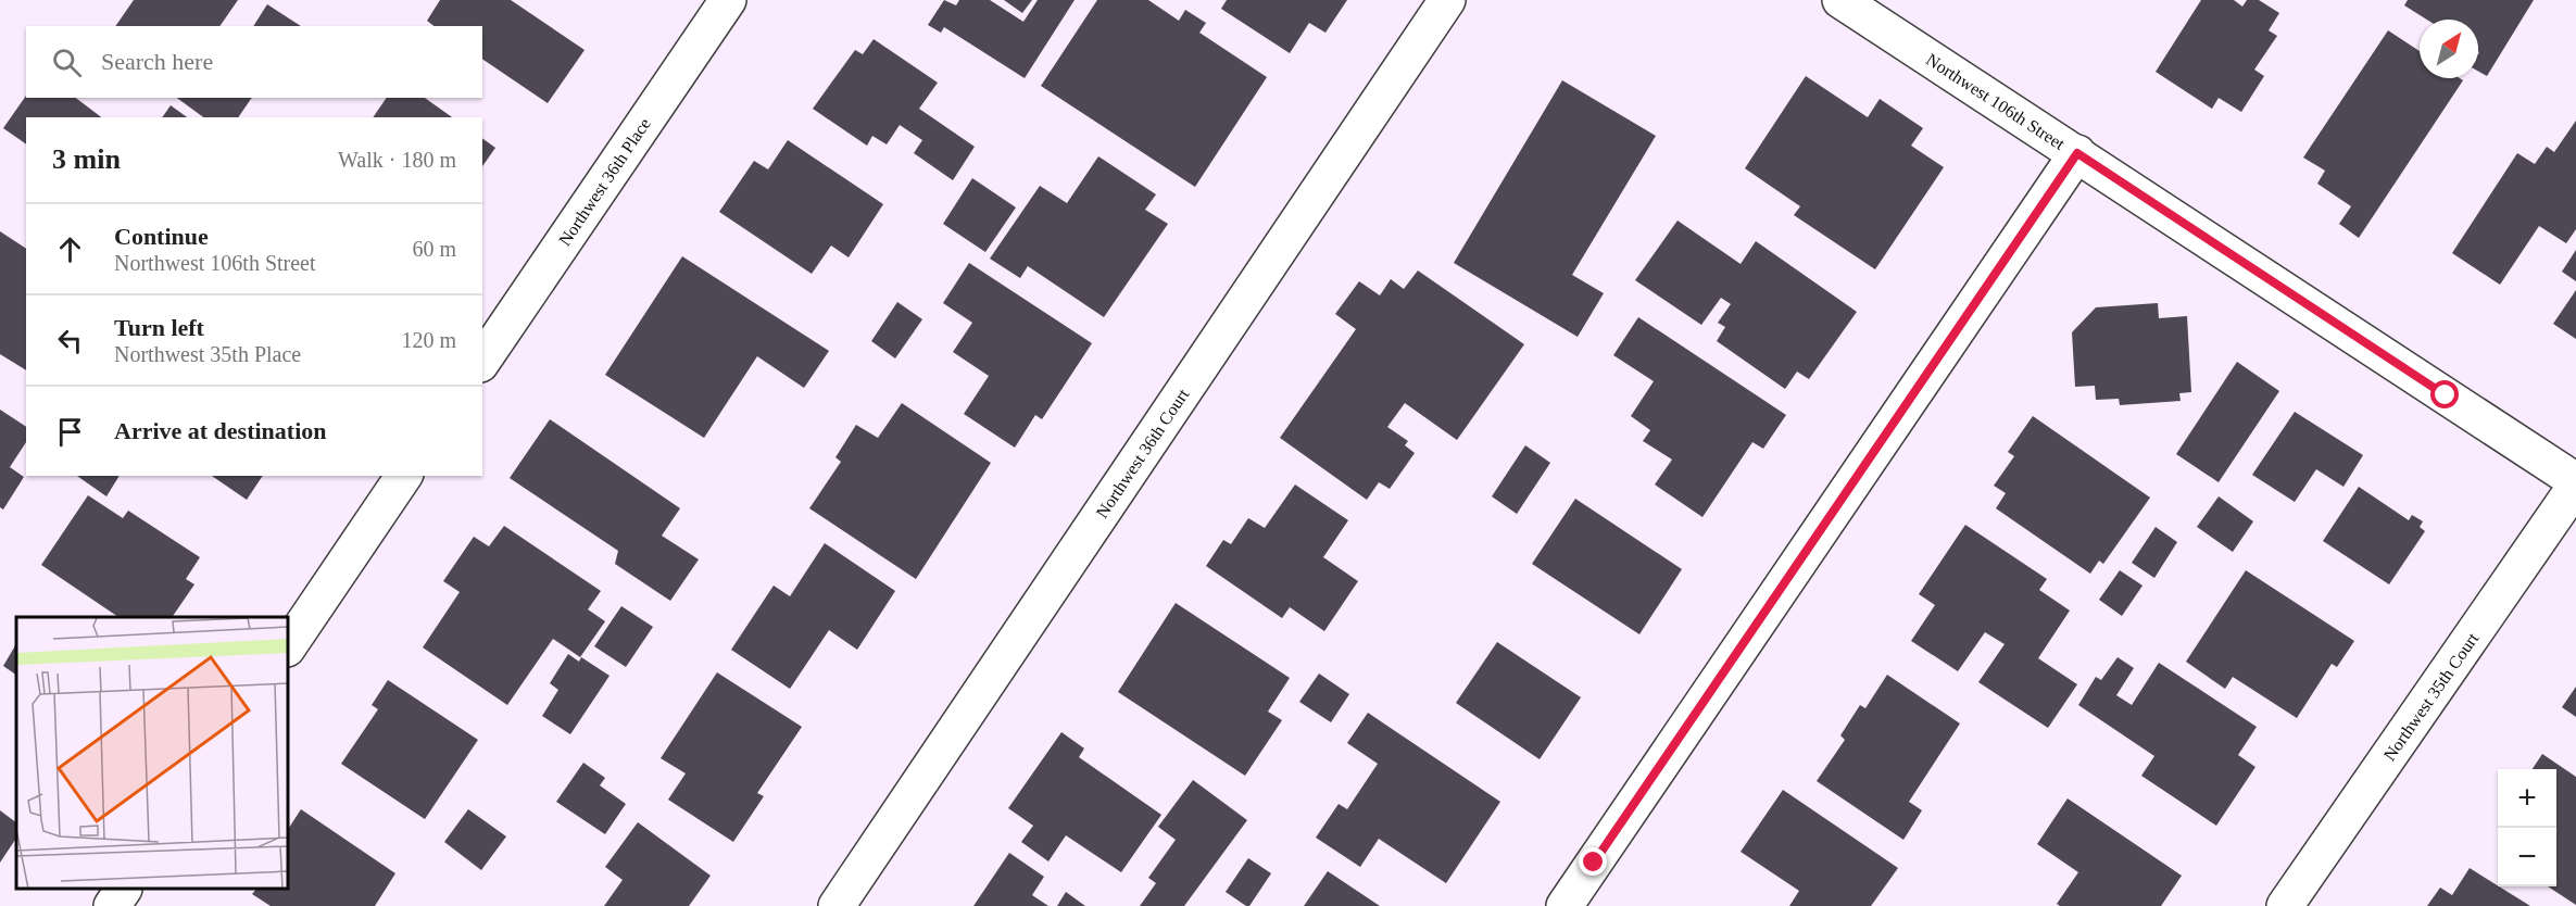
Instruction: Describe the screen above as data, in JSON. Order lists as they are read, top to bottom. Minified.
{"streets":{"street":["Northwest 106th Street","Northwest 36th Place","Northwest 36th Court","Northwest 35th Court"]},"crossings":[["Northwest 106th Street","Northwest 35th Court"]],"north":"top right","page":{"search":"Search here","heading":["3 min","Walk · 180 m"],"list":[["Continue","Northwest 106th Street","60 m"],["Turn left","Northwest 35th Place","120 m"],"Arrive at destination"],"map_buttons":["+","−"]}}
